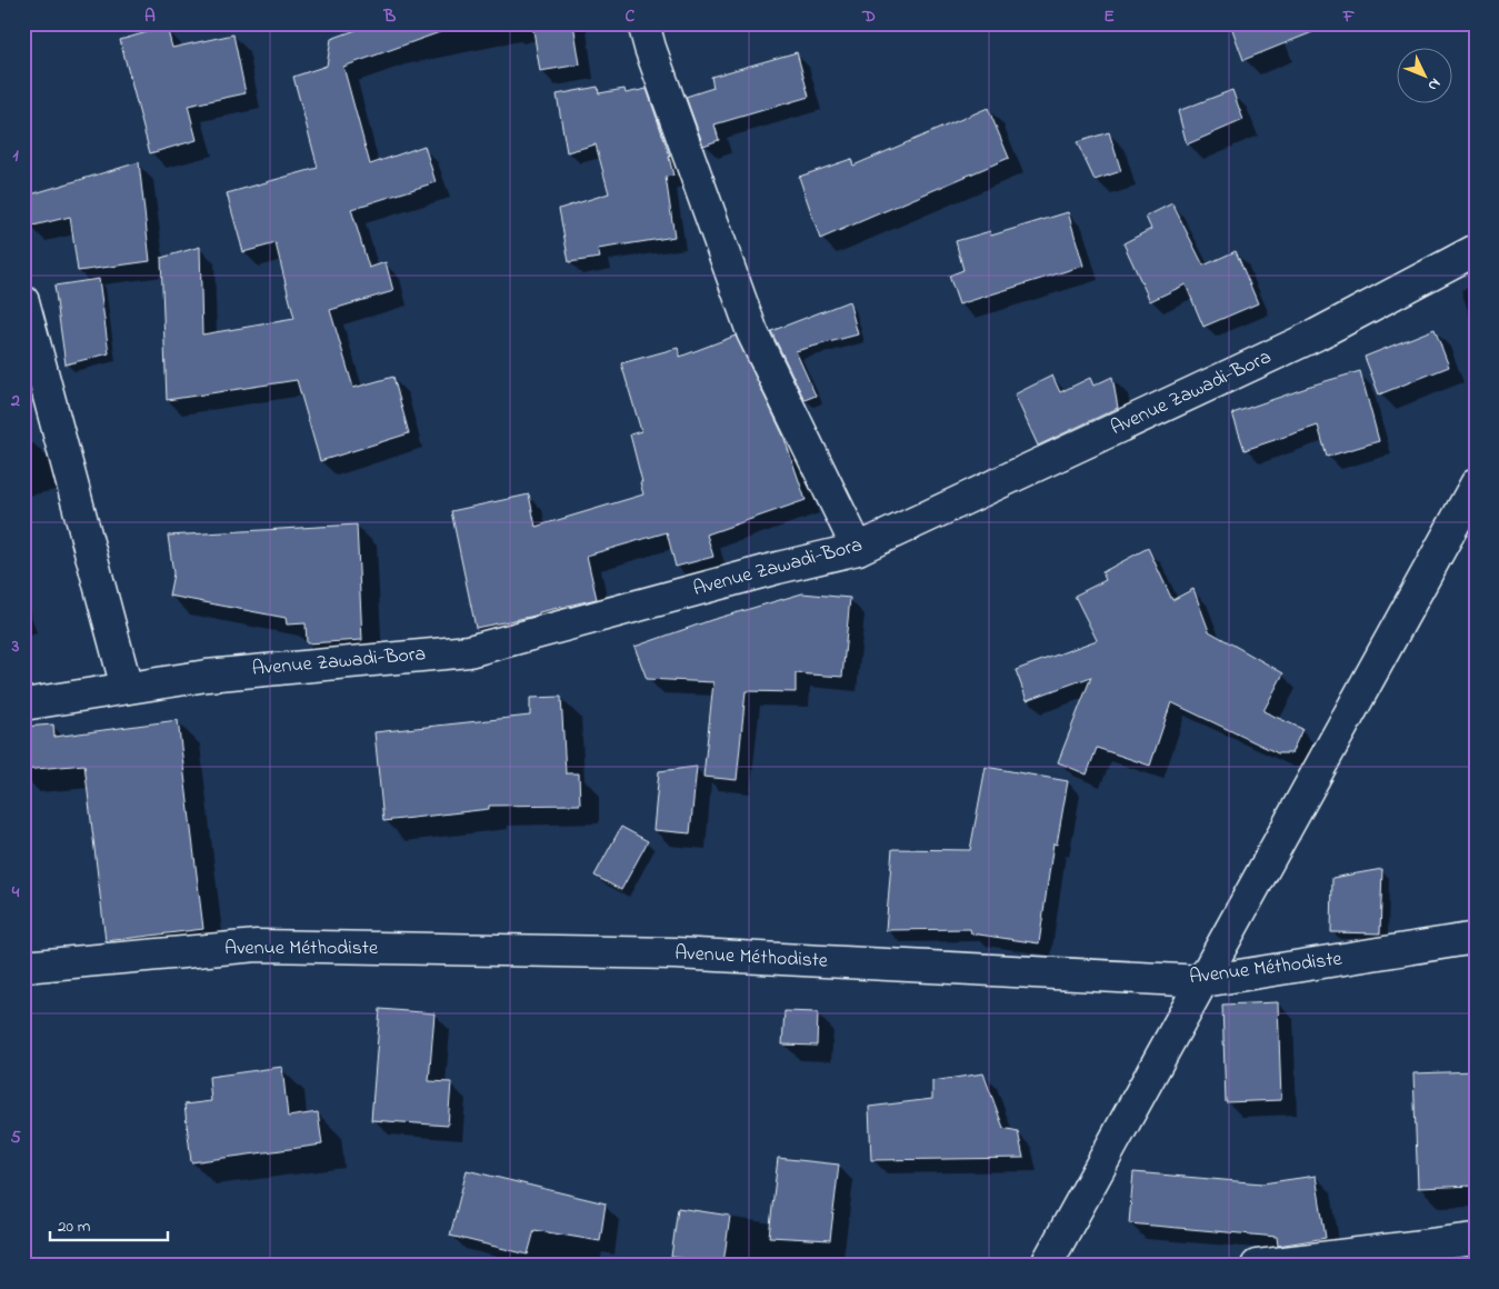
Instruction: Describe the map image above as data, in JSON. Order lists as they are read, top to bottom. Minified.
{"streets":{"street":["Avenue Zawadi-Bora","Avenue Méthodiste"]},"scale_bar":"20 m","north":"bottom right","grid":{"columns":["A","B","C","D","E","F"],"rows":["1","2","3","4","5"]}}
